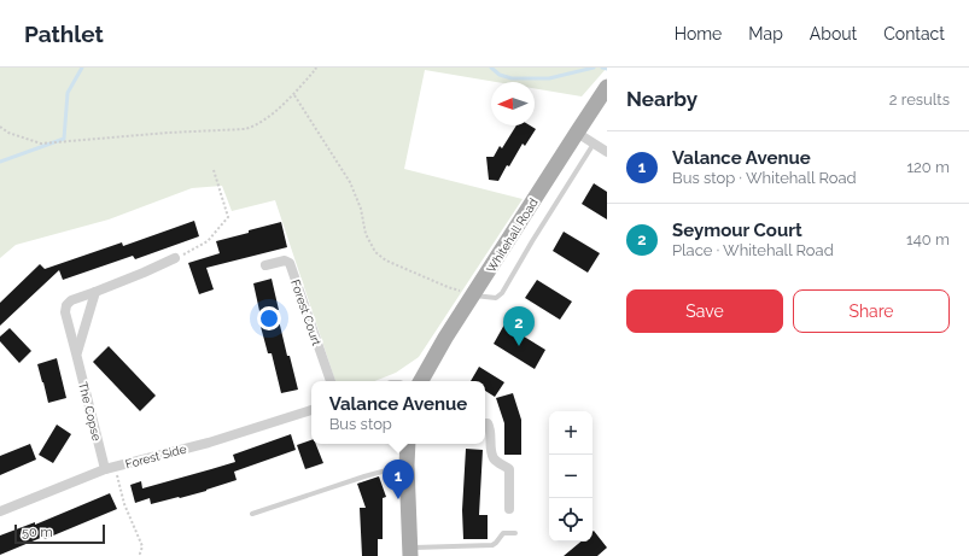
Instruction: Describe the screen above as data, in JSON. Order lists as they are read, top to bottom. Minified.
{"streets":{"main road":["Whitehall Road"],"street":["Forest Court","The Copse","Forest Side"]},"crossings":[["The Copse","Forest Side"]],"scale_bar":"50 m","north":"left","page":{"header":"Pathlet","nav":["Home","Map","About","Contact"],"heading":["Nearby","2 results"],"list":[{"mark":"1","name":"Valance Avenue","note":"Bus stop · Whitehall Road","value":"120 m"},{"mark":"2","name":"Seymour Court","note":"Place · Whitehall Road","value":"140 m"}],"buttons":["Save","Share"],"pins":["2","1"],"popup":["Valance Avenue","Bus stop"],"map_buttons":["+","−"],"scale":"50 m"}}
